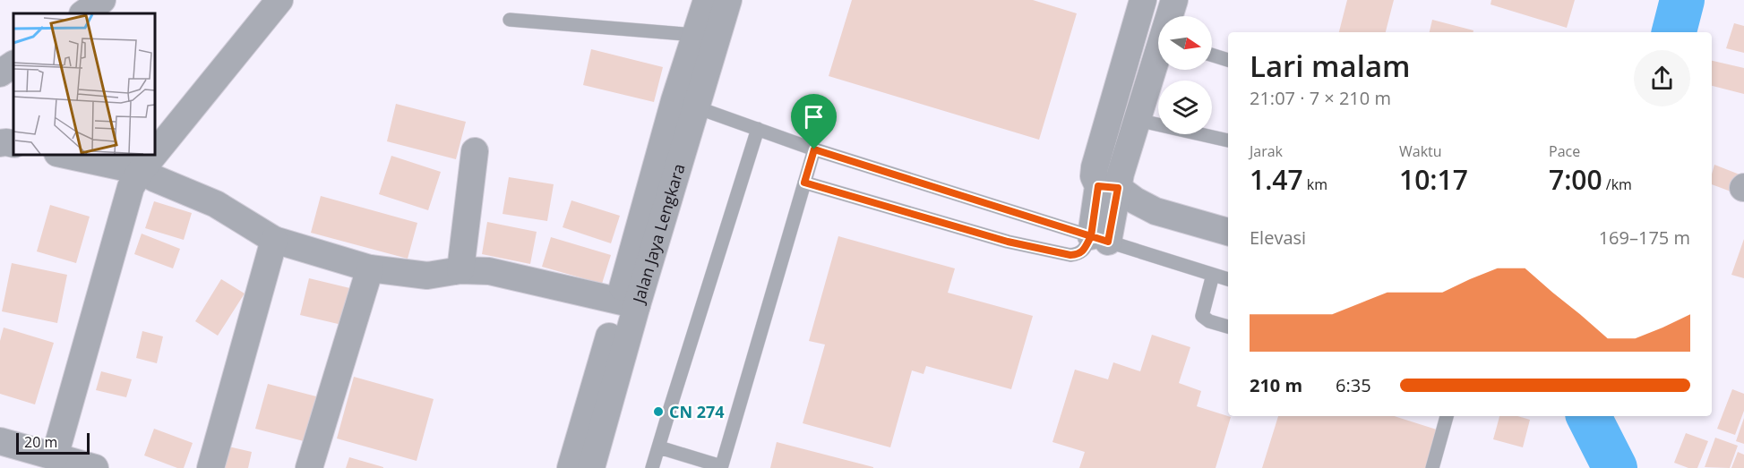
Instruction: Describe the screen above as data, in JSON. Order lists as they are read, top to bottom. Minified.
{"streets":{"street":["Jalan Jaya Lengkara"]},"places":["CN 274"],"scale_bar":"20 m","north":"right","page":{"heading":["Lari malam","21:07 · 7 × 210 m"],"stats":[["Jarak","1.47 km"],["Waktu","10:17"],["Pace","7:00 /km"]],"chart":["Elevasi","169–175 m"],"list":[{"name":"210 m","note":"6:35"}],"scale":"20 m"}}
